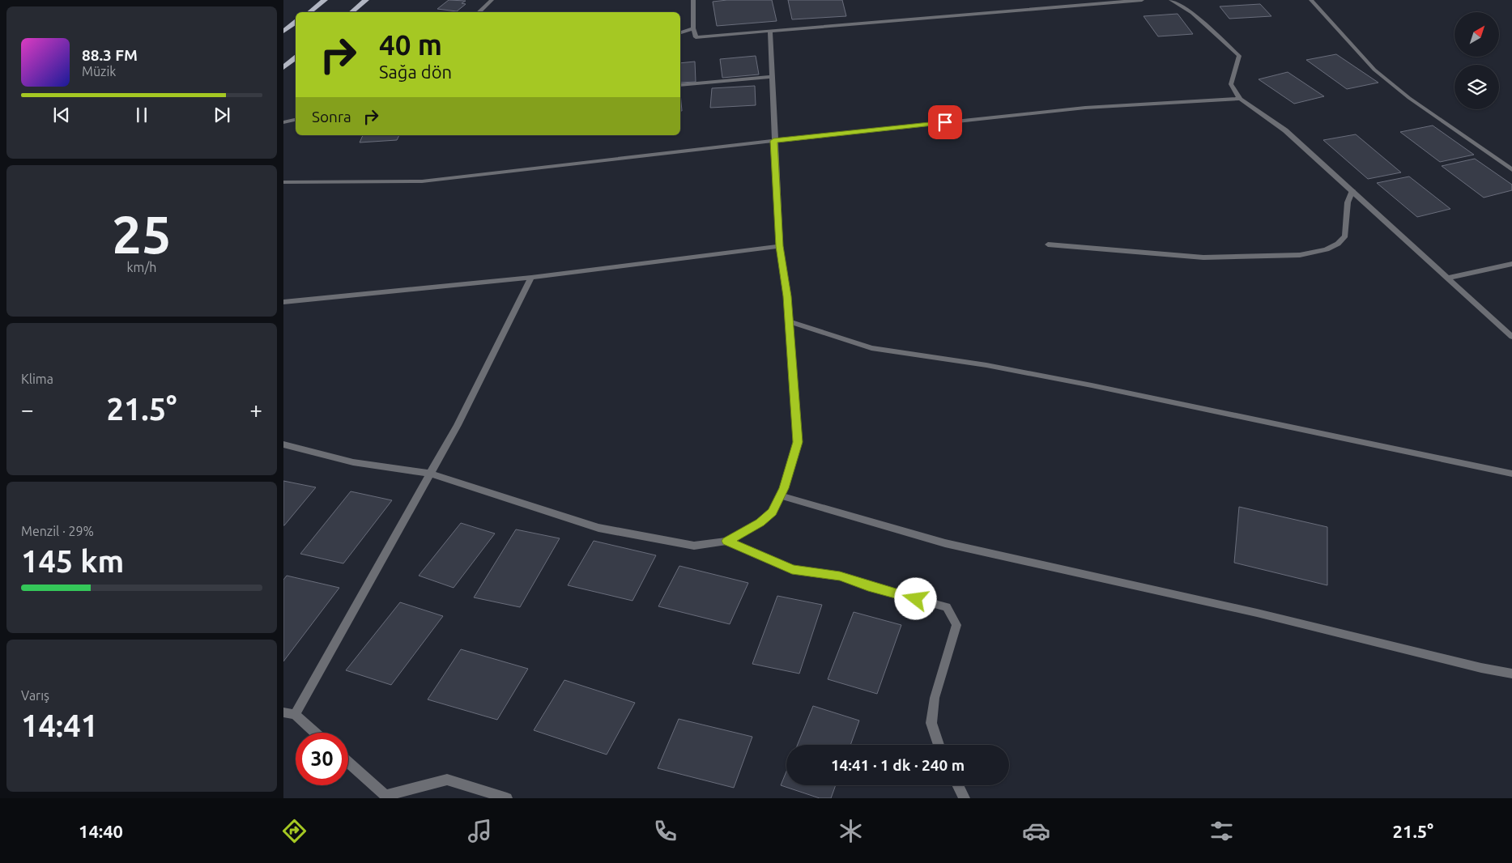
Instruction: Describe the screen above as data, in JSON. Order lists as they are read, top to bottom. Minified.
{"north":"top right","page":{"turn":["40 m","Sağa dön"],"song":["88.3 FM","Müzik"],"then":"Sonra","tile":[["25","km/h"],"Klima",["Menzil · 29%","145 km"],["Varış","14:41"]],"heat":["−","21.5°","+"],"limit":"30","trip":"14:41 · 1 dk · 240 m","tabs":["14:40","21.5°"]}}
